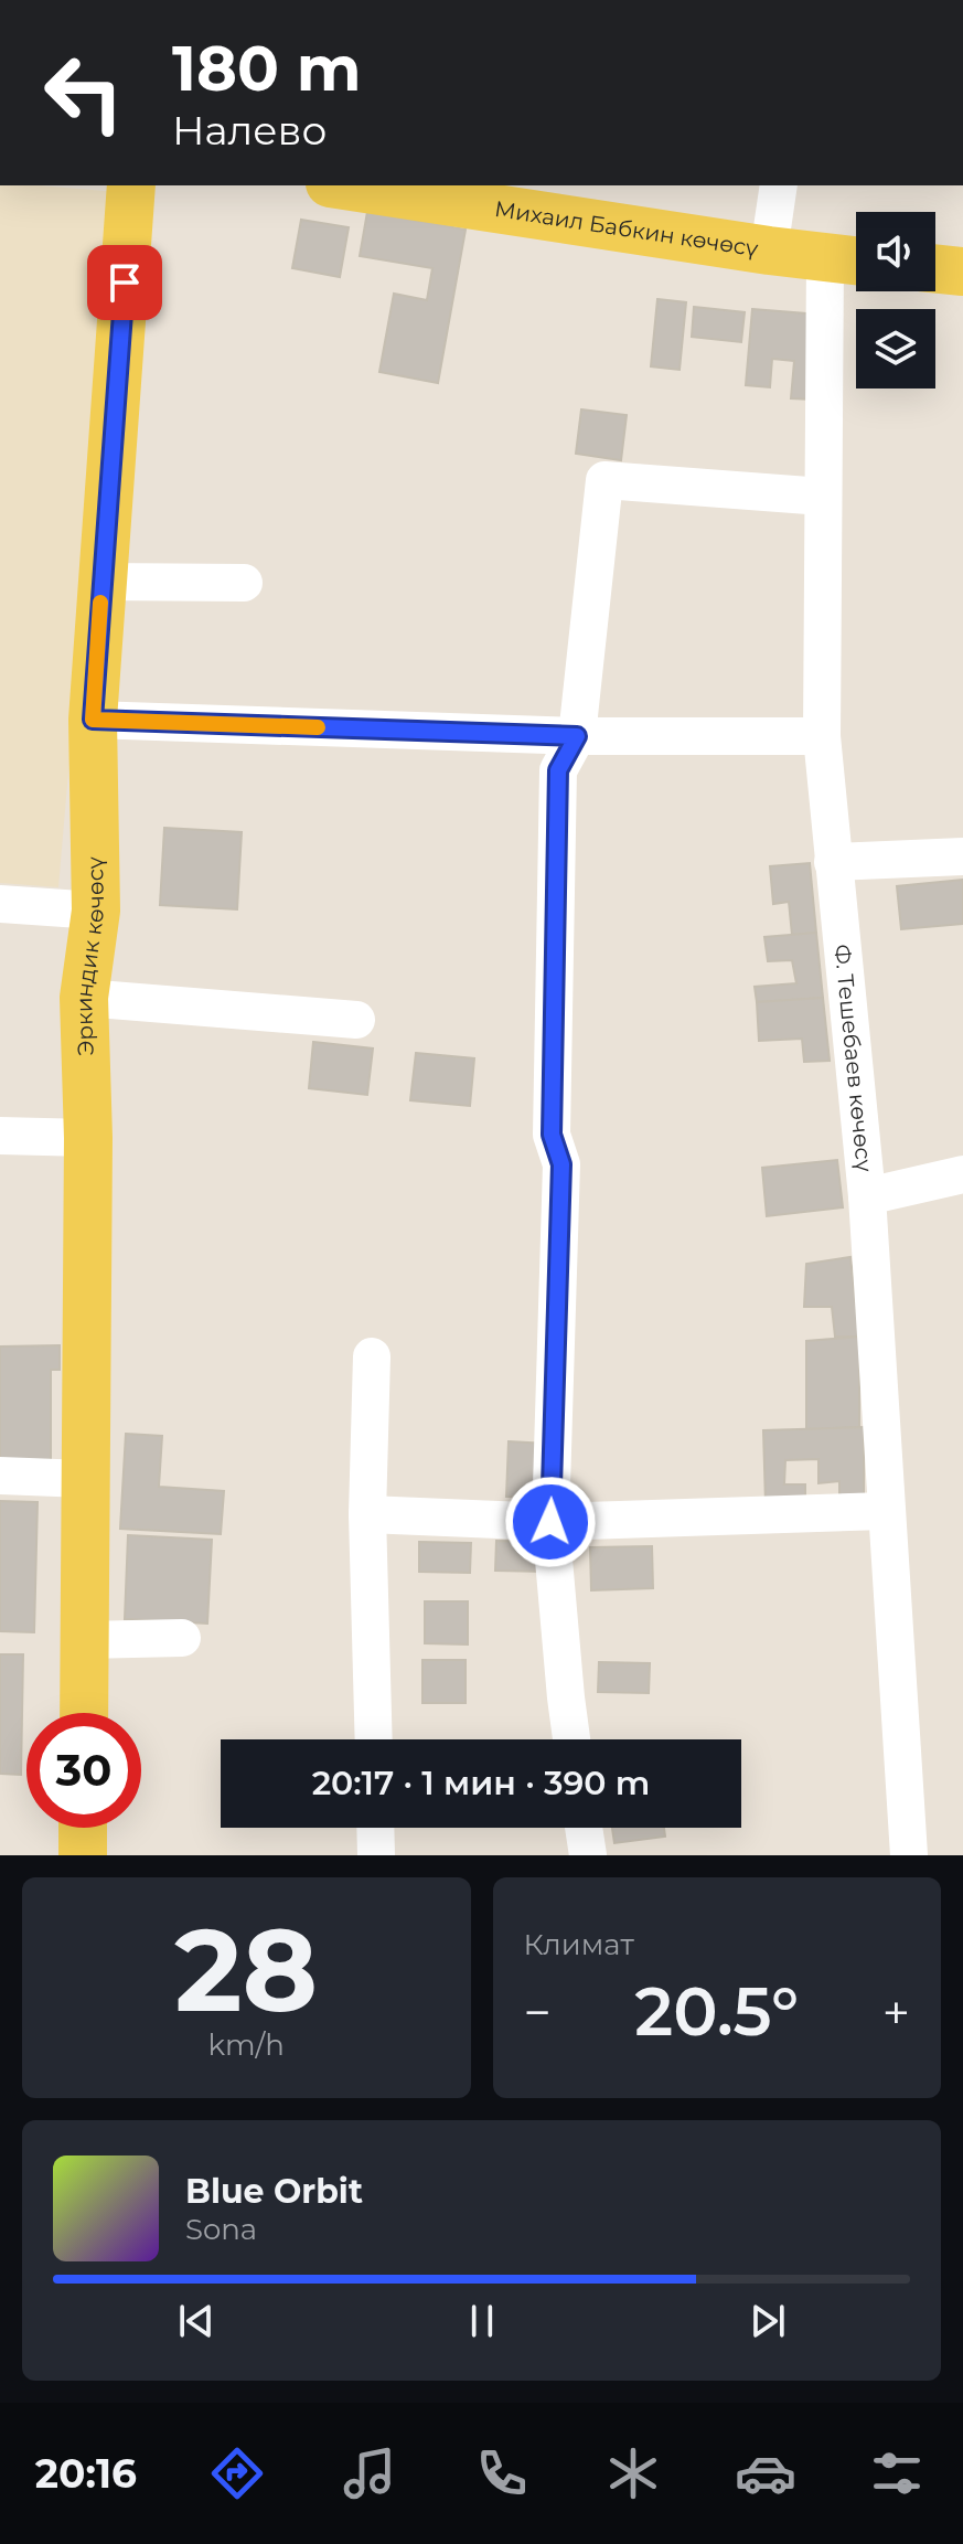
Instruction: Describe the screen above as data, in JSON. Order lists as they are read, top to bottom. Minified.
{"streets":{"main road":["Михаил Бабкин көчөсү","Эркиндик көчөсү"],"street":["Ф. Тешебаев көчөсү"]},"crossings":[["Михаил Бабкин көчөсү","Ф. Тешебаев көчөсү"]],"page":{"turn":["180 m","Налево"],"limit":"30","trip":"20:17 · 1 мин · 390 m","tile":[["28","km/h"],"Климат"],"heat":["−","20.5°","+"],"song":["Blue Orbit","Sona"],"tabs":"20:16"}}
